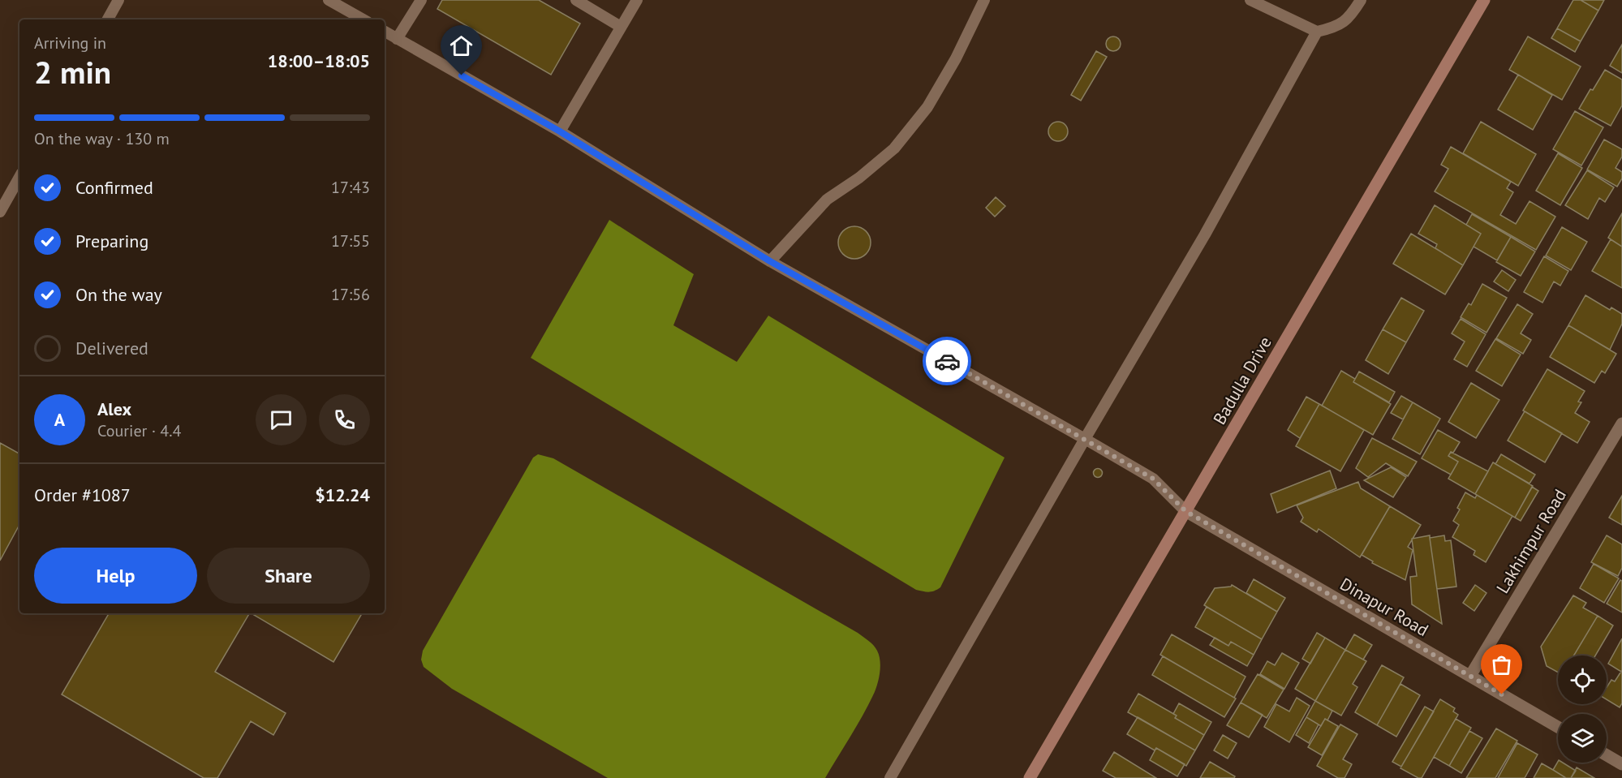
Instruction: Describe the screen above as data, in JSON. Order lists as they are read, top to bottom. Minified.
{"streets":{"street":["Badulla Drive","Lakhimpur Road","Dinapur Road"]},"crossings":[["Badulla Drive","Dinapur Road"],["Lakhimpur Road","Dinapur Road"]],"page":{"heading":["2 min","Arriving in","18:00–18:05"],"panel":["Alex","Courier · 4.4","Order #1087","$12.24"],"bar":"On the way · 130 m","list":[["Confirmed","17:43"],["Preparing","17:55"],["On the way","17:56"],"Delivered"],"round":"A","buttons":["Help","Share"]}}
